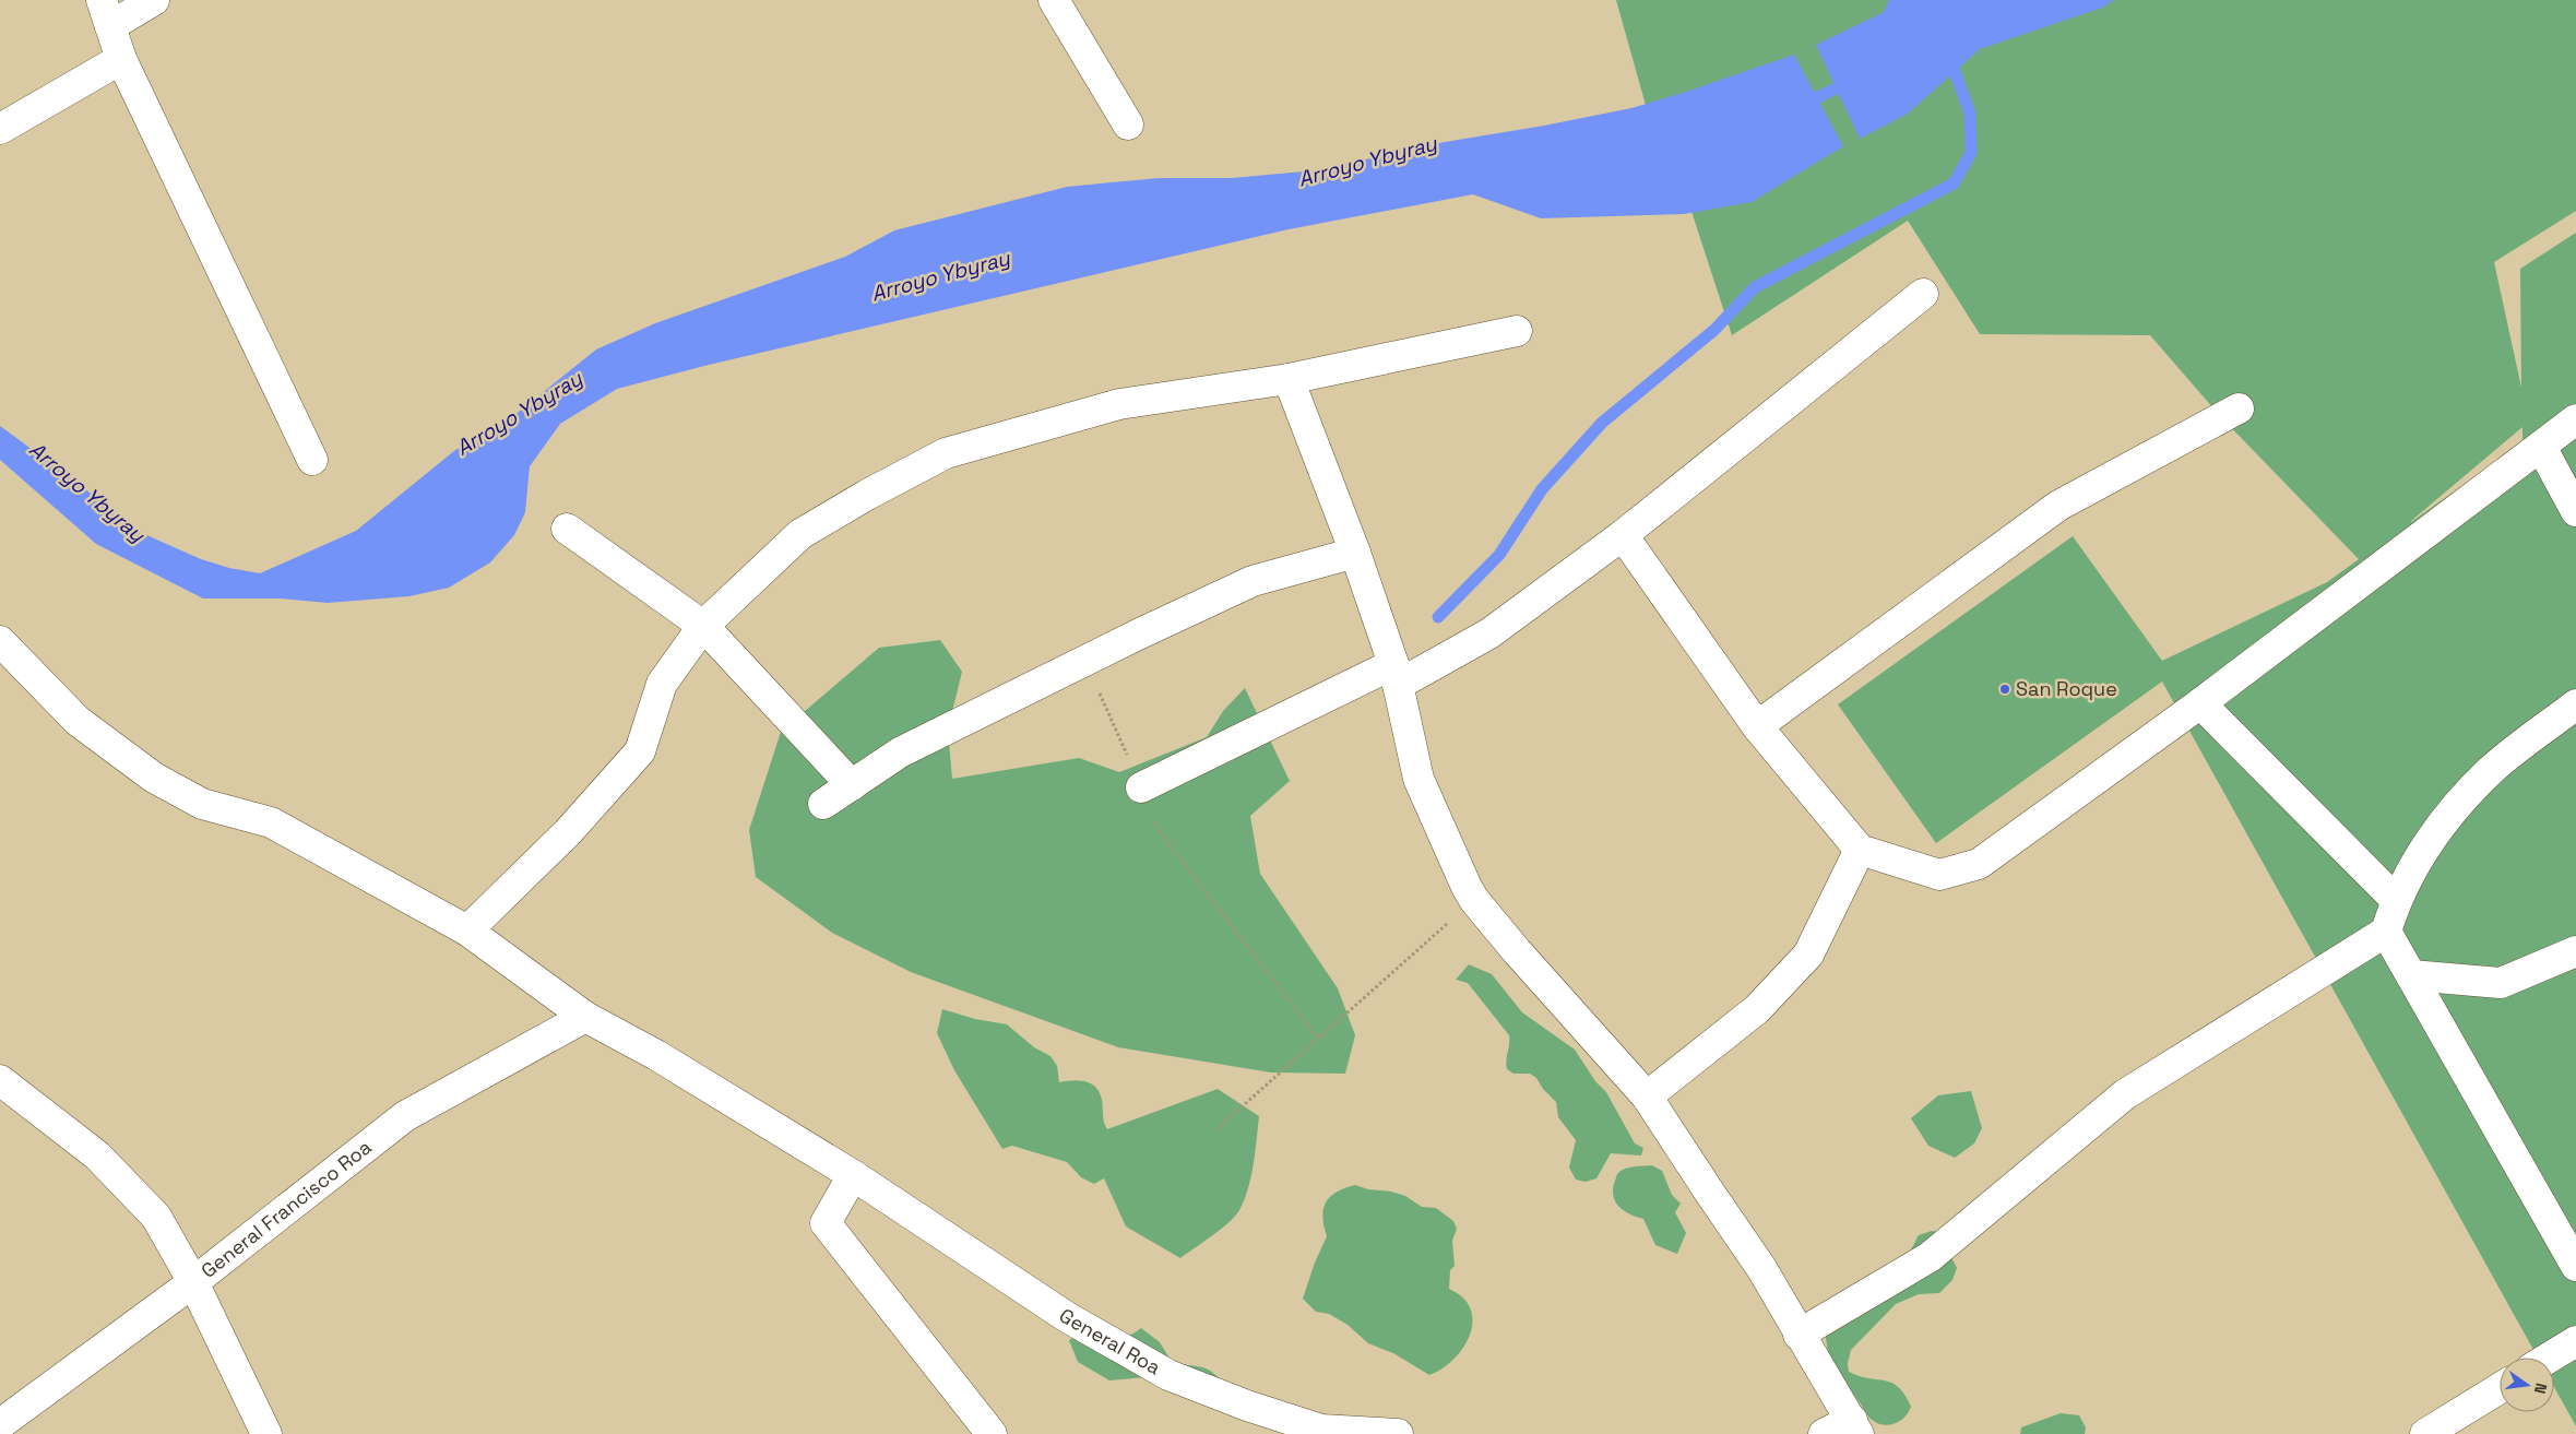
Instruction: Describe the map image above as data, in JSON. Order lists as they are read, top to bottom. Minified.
{"streets":{"street":["General Francisco Roa","General Roa"]},"crossings":[["General Francisco Roa","General Roa"]],"water":["Arroyo Ybyray"],"places":["San Roque"],"north":"right"}
